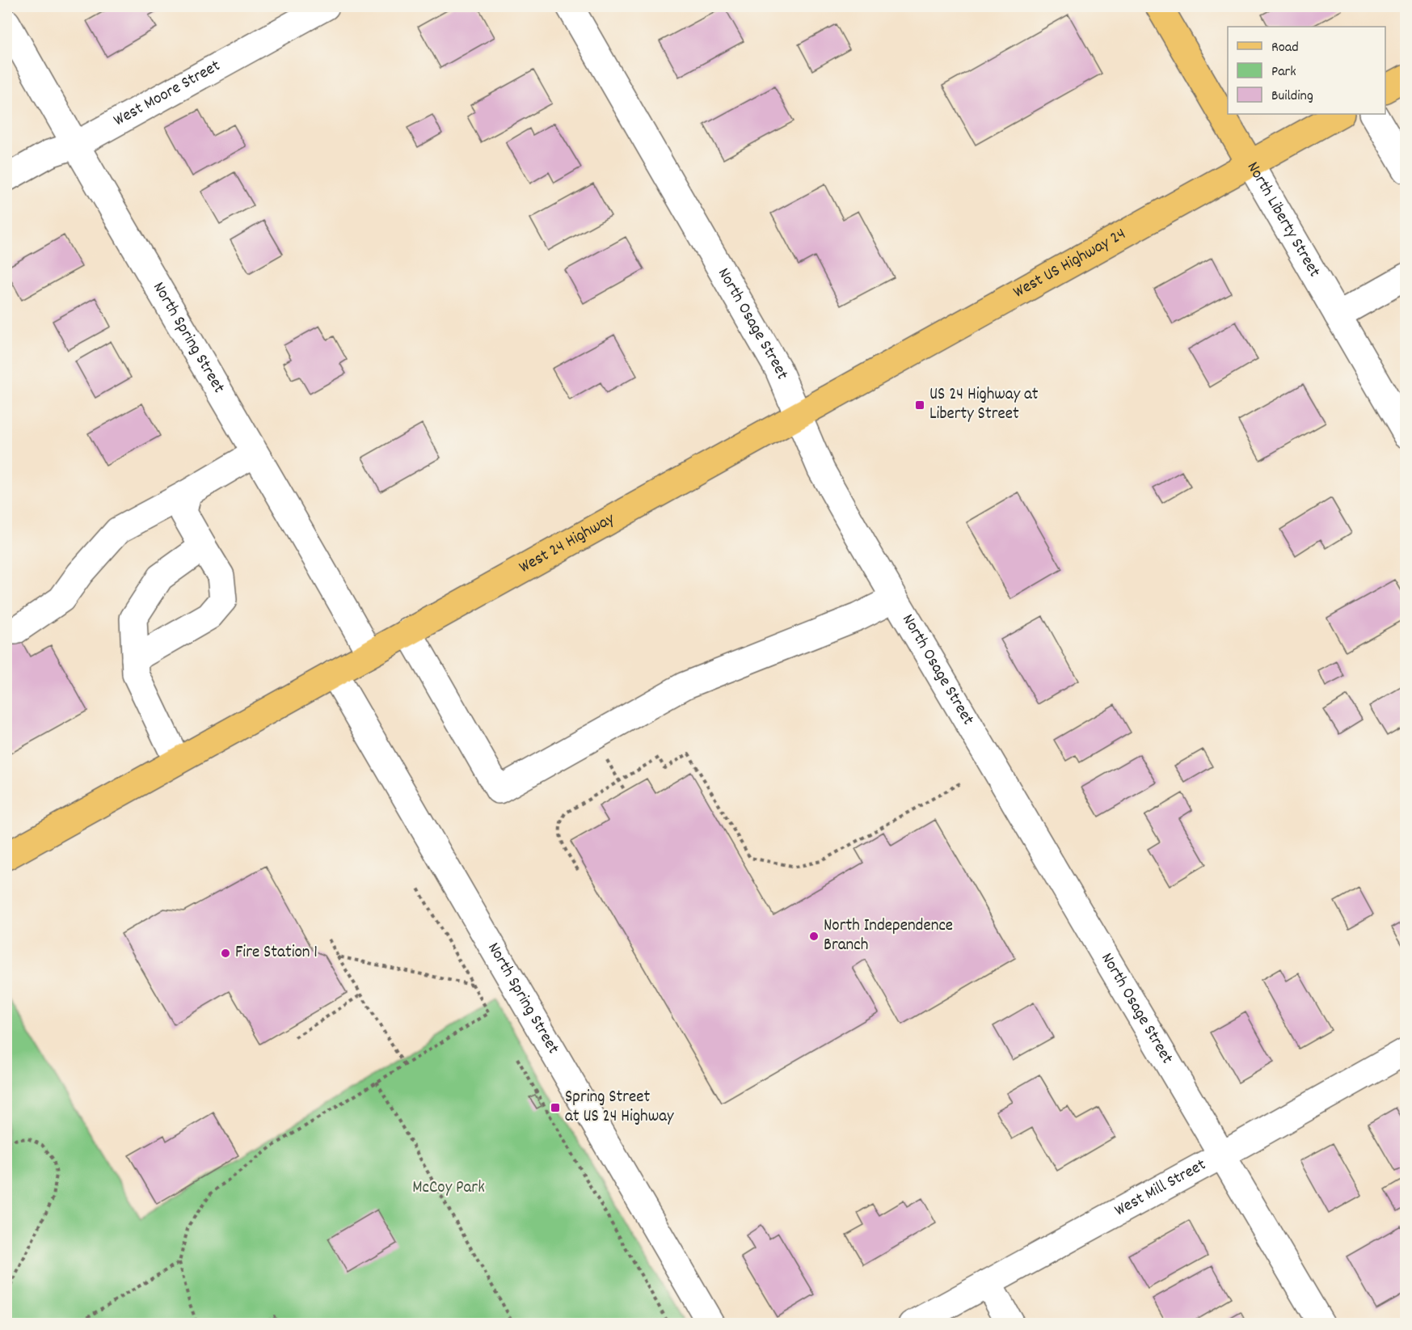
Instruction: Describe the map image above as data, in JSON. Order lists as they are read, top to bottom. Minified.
{"streets":{"main road":["North Liberty Street","West US Highway 24","West 24 Highway"],"street":["West Moore Street","North Osage Street","North Spring Street","West Mill Street"]},"crossings":[["West Moore Street","North Spring Street"],["North Liberty Street","West US Highway 24"],["West US Highway 24","North Osage Street"],["West US Highway 24","West 24 Highway"],["North Osage Street","West 24 Highway"],["North Osage Street","West Mill Street"],["North Spring Street","West 24 Highway"]],"parks":["McCoy Park"],"places":{"transit":["US 24 Highway at Liberty Street","Spring Street at US 24 Highway"],"other":["North Independence Branch","Fire Station 1"]},"legend":["Road","Park","Building"]}
